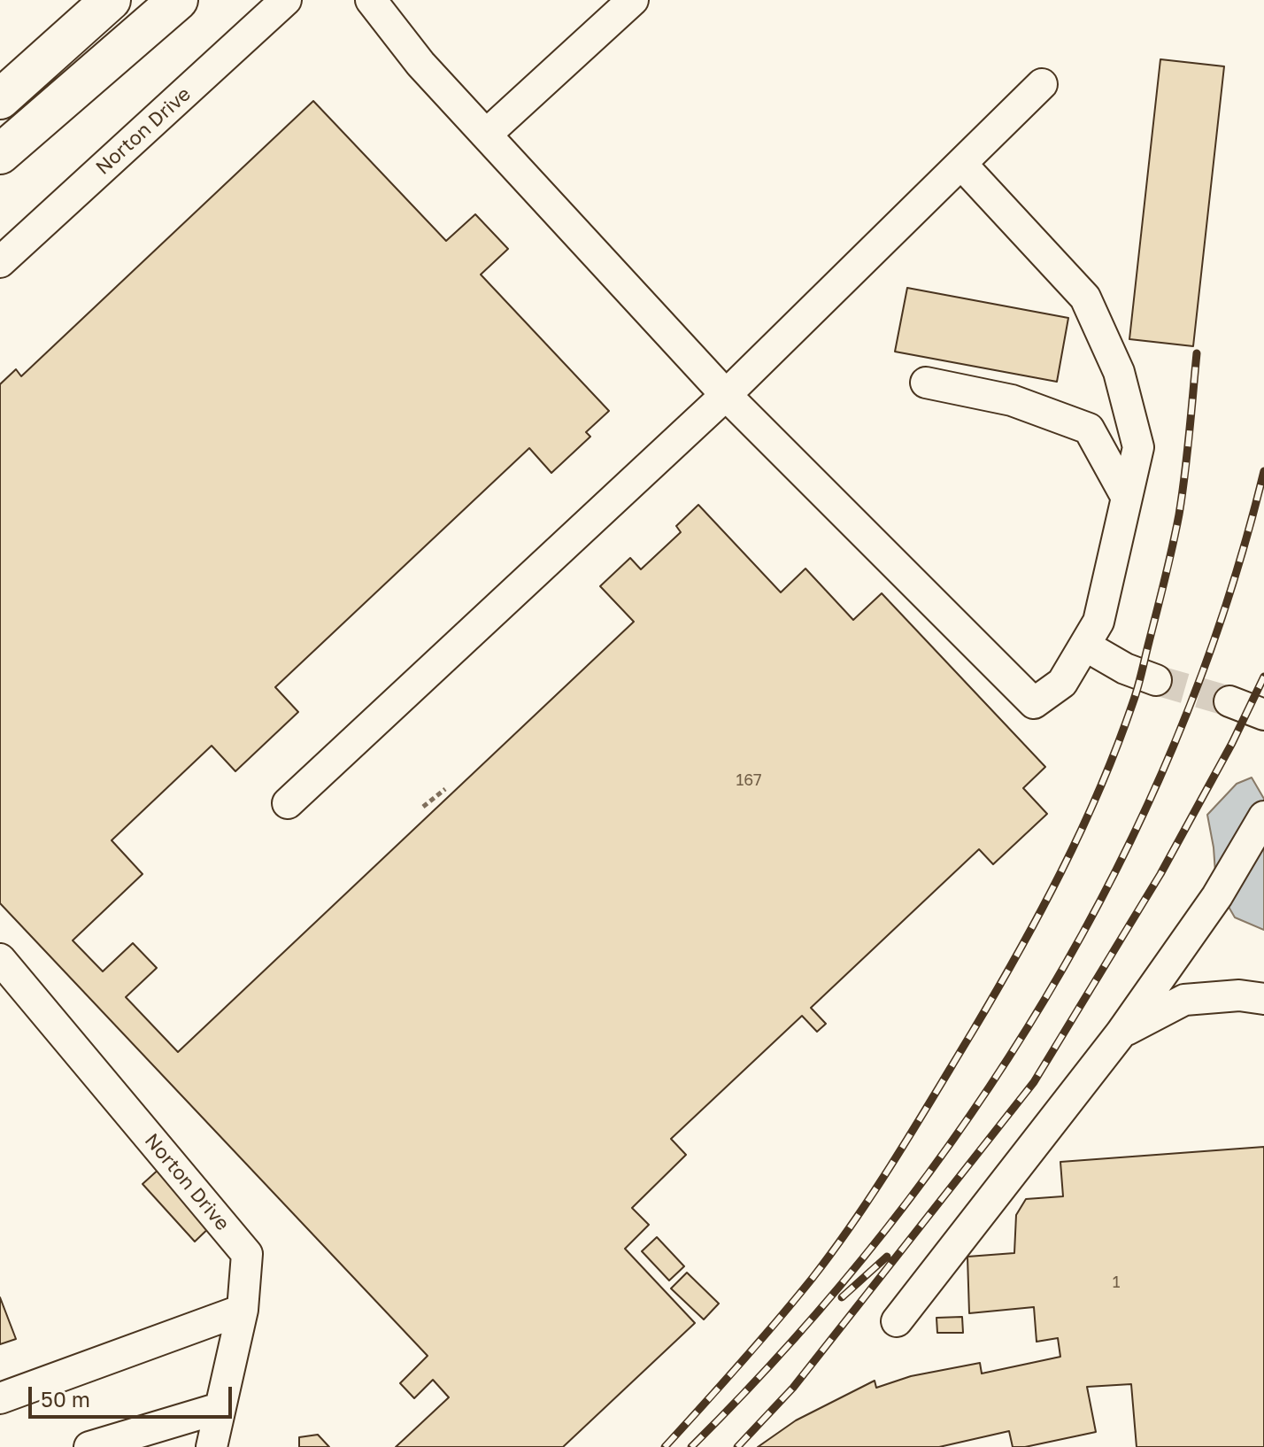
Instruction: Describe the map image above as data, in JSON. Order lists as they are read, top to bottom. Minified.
{"streets":{"street":["Norton Drive"]},"house_numbers":["167","1"],"scale_bar":"50 m"}
